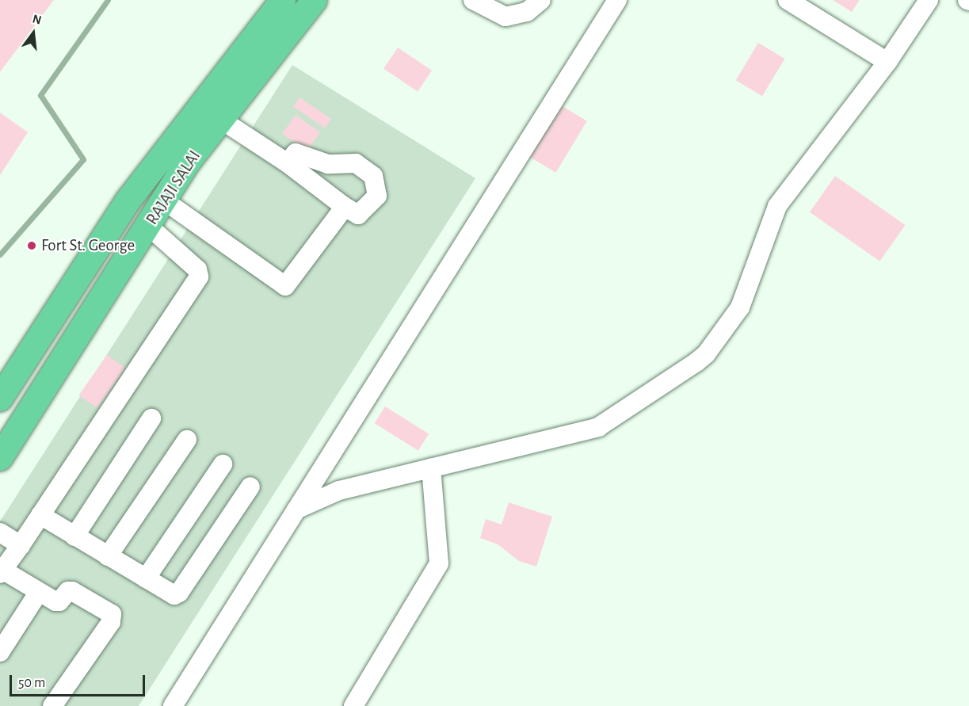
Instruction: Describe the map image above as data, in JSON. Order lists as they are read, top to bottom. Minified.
{"streets":{"main road":["RAJAJI SALAI"]},"places":["Fort St. George"],"scale_bar":"50 m","north":"top"}
